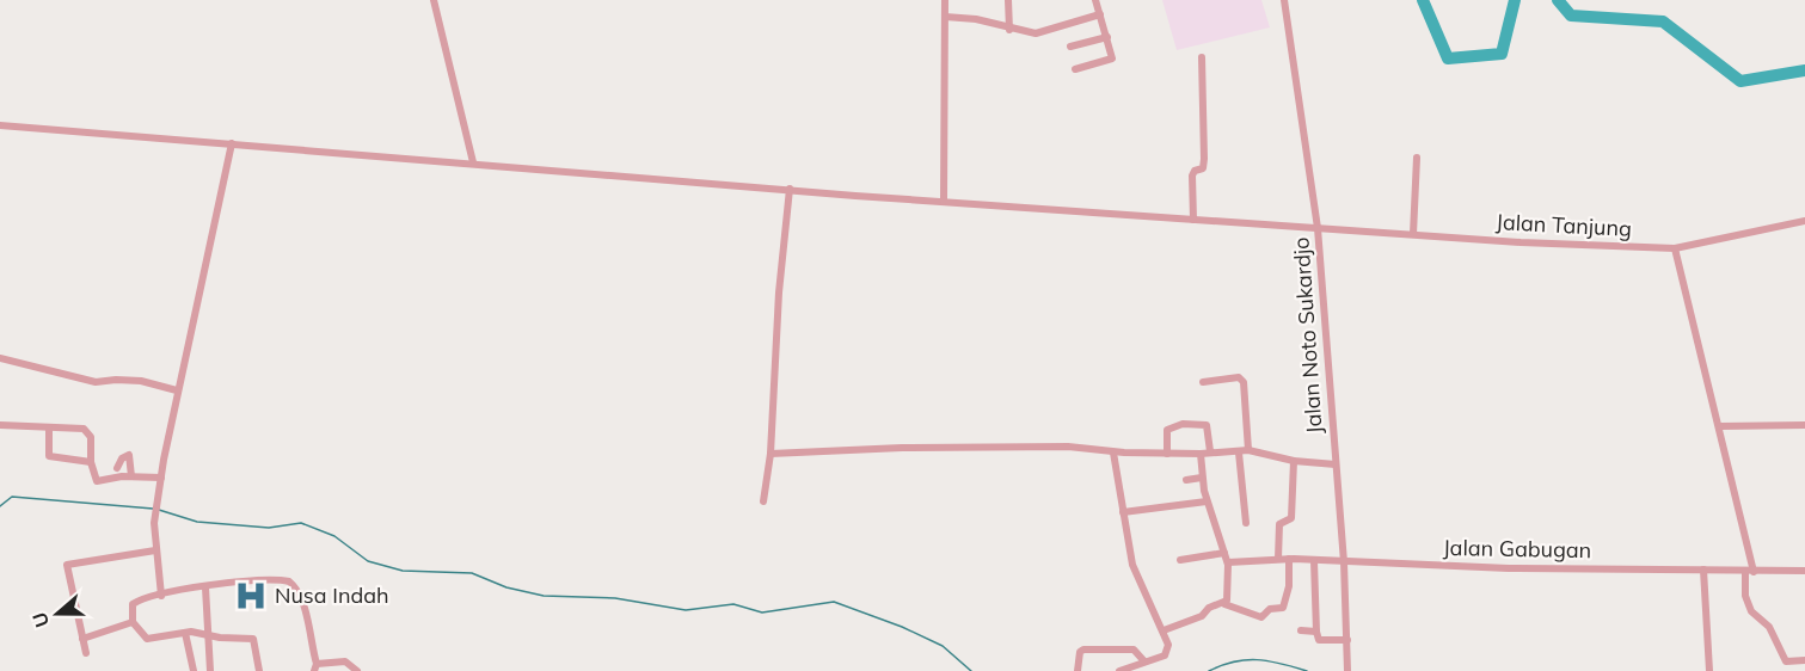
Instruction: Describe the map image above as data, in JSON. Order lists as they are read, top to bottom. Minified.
{"streets":{"street":["Jalan Tanjung","Jalan Noto Sukardjo","Jalan Gabugan"]},"crossings":[["Jalan Tanjung","Jalan Noto Sukardjo"],["Jalan Noto Sukardjo","Jalan Gabugan"]],"places":{"hospital":["Nusa Indah"]},"north":"left"}
